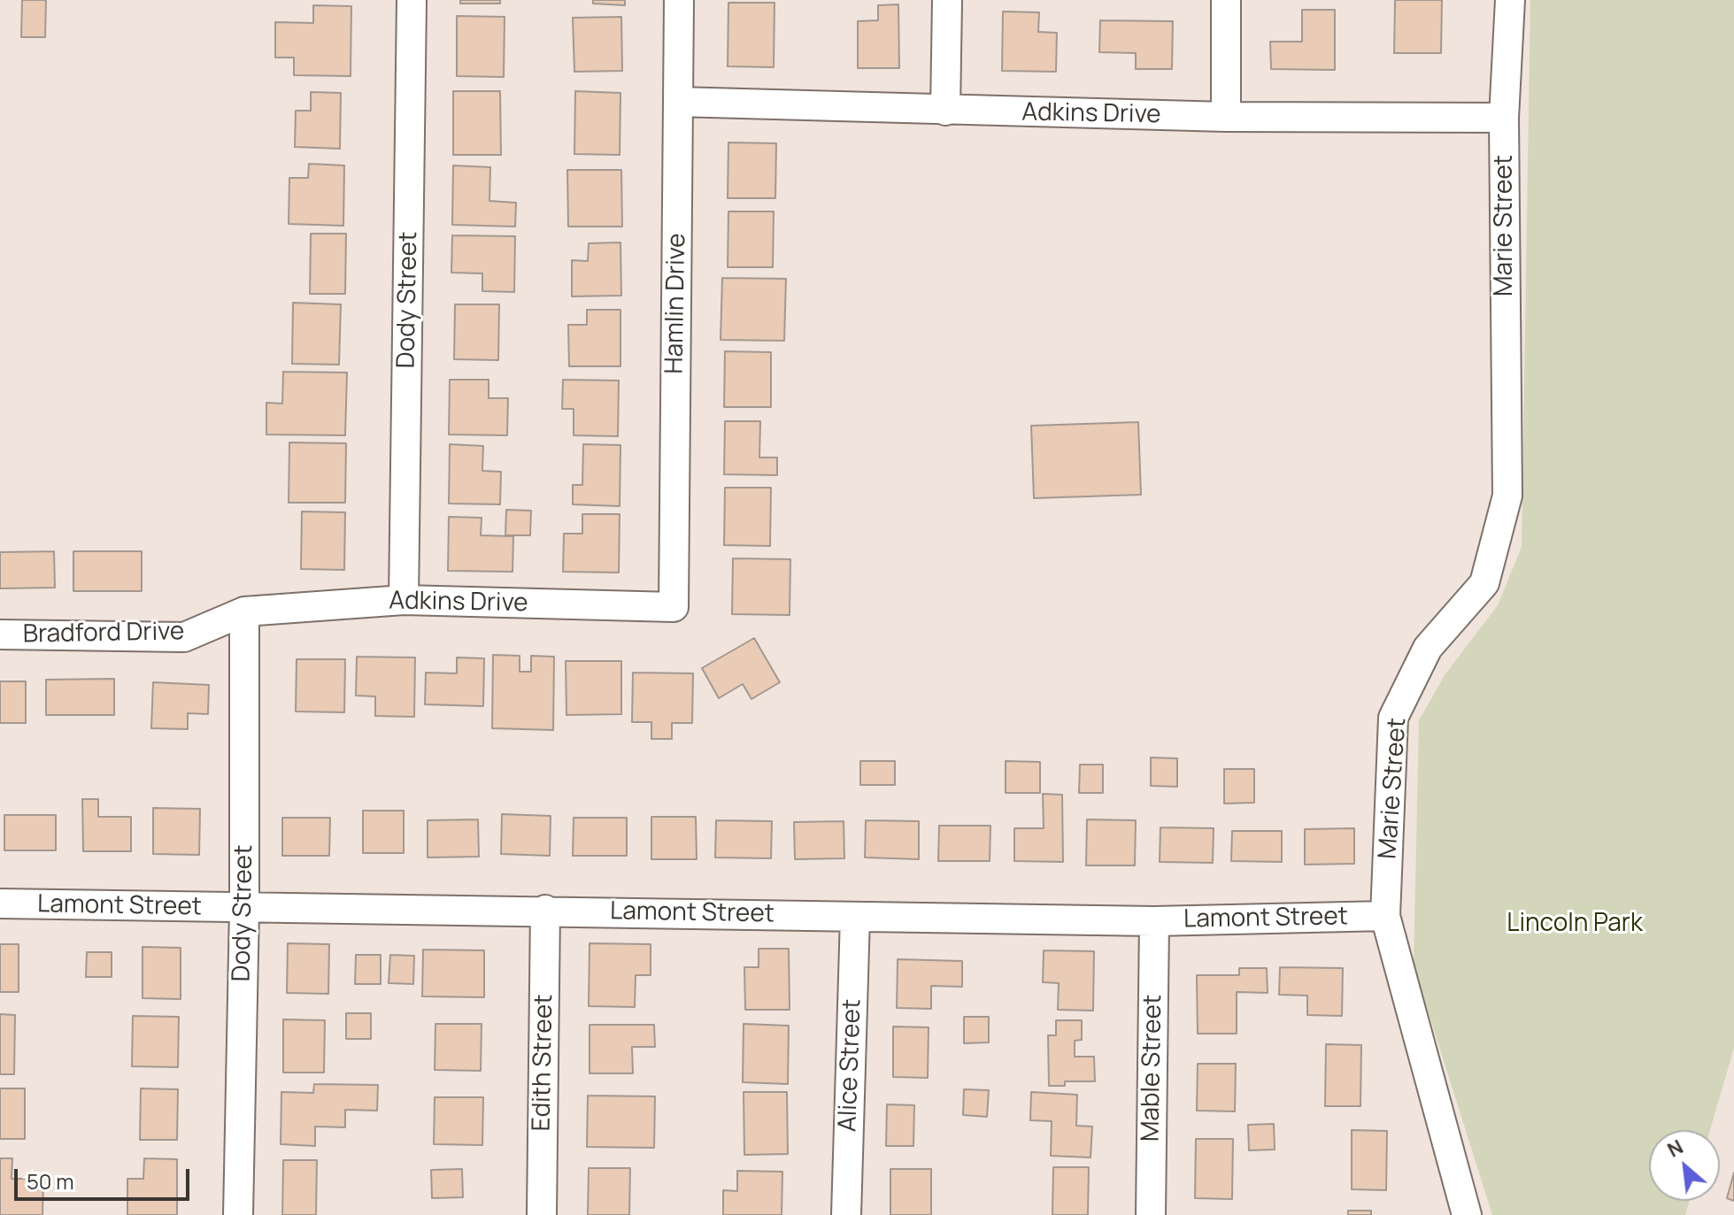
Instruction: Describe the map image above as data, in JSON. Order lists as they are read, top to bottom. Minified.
{"streets":{"street":["Adkins Drive","Marie Street","Dody Street","Hamlin Drive","Bradford Drive","Lamont Street","Edith Street","Alice Street","Mable Street"]},"crossings":[["Adkins Drive","Marie Street"],["Adkins Drive","Dody Street"],["Adkins Drive","Hamlin Drive"],["Adkins Drive","Bradford Drive"],["Marie Street","Lamont Street"],["Dody Street","Bradford Drive"],["Dody Street","Lamont Street"],["Lamont Street","Edith Street"],["Lamont Street","Alice Street"],["Lamont Street","Mable Street"]],"parks":["Lincoln Park"],"scale_bar":"50 m","north":"top left"}
